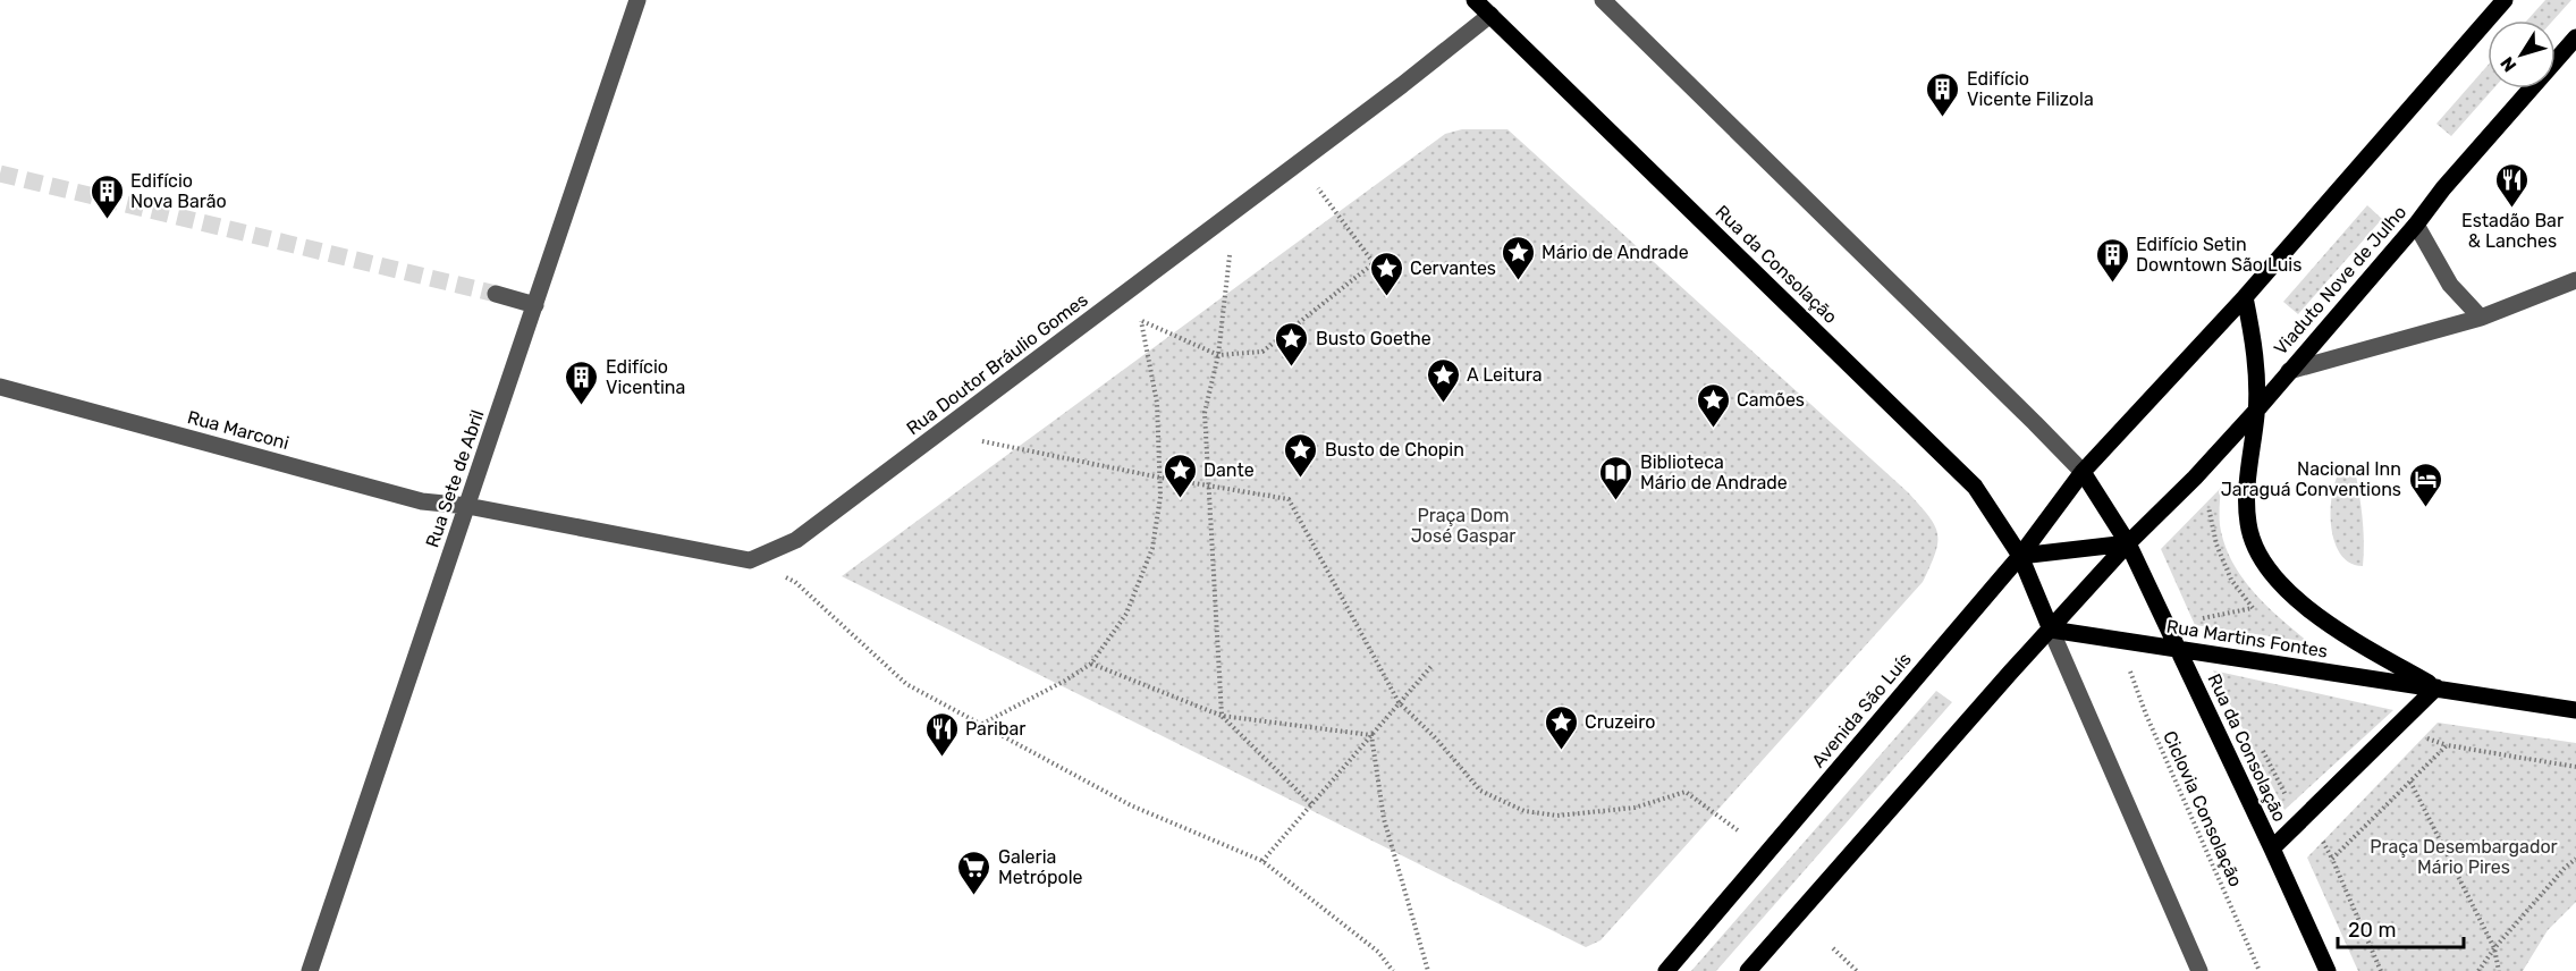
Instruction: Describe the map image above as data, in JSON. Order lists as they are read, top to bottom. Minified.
{"streets":{"main road":["Rua da Consolação","Viaduto Nove de Julho","Rua Martins Fontes","Avenida São Luís"],"street":["Rua Doutor Bráulio Gomes","Rua Marconi","Rua Sete de Abril"],"path":["Ciclovia Consolação"]},"crossings":[["Rua da Consolação","Viaduto Nove de Julho"],["Rua da Consolação","Rua Doutor Bráulio Gomes"],["Rua da Consolação","Rua Martins Fontes"],["Rua da Consolação","Avenida São Luís"],["Viaduto Nove de Julho","Rua Martins Fontes"],["Rua Marconi","Rua Sete de Abril"]],"parks":["Praça Dom José Gaspar","Praça Desembargador Mário Pires"],"places":{"building":["Edifício Vicente Filizola","Edifício Nova Barão","Edifício Setin Downtown São Luis","Edifício Vicentina"],"restaurant":["Estadão Bar & Lanches","Paribar"],"place":["Mário de Andrade","Cervantes","Busto Goethe","A Leitura","Camões","Busto de Chopin","Dante","Cruzeiro"],"library":["Biblioteca Mário de Andrade"],"hotel":["Nacional Inn Jaraguá Conventions"],"supermarket":["Galeria Metrópole"]},"scale_bar":"20 m","north":"bottom left"}
